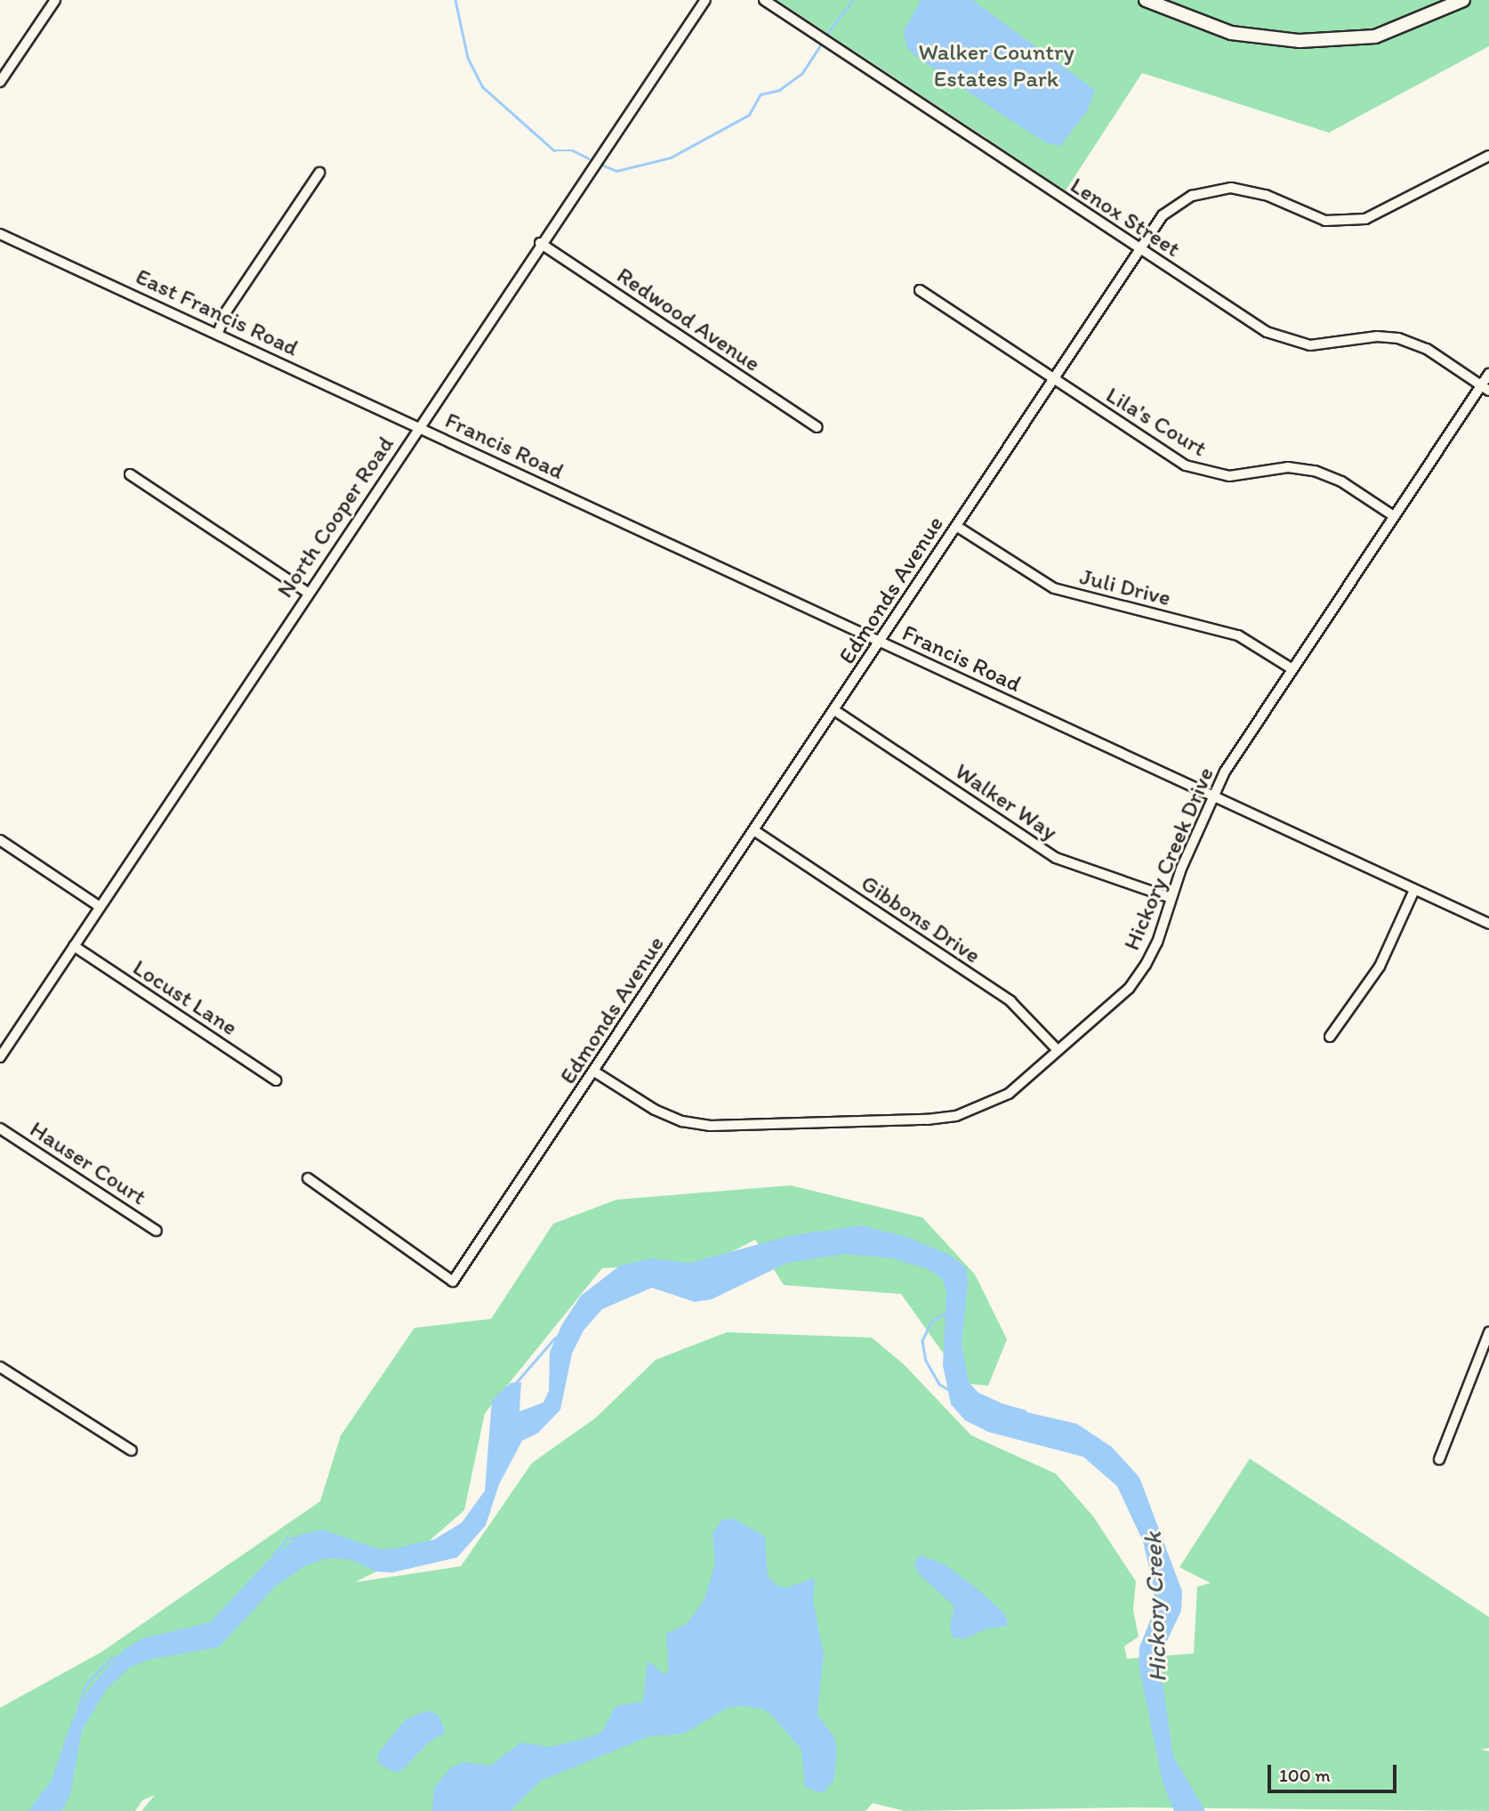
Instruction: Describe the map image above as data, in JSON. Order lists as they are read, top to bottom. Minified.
{"streets":{"street":["Lenox Street","East Francis Road","Redwood Avenue","Lila's Court","Francis Road","North Cooper Road","Juli Drive","Edmonds Avenue","Walker Way","Hickory Creek Drive","Gibbons Drive","Locust Lane","Hauser Court"]},"crossings":[["Lenox Street","Edmonds Avenue"],["Lenox Street","Hickory Creek Drive"],["East Francis Road","Francis Road"],["East Francis Road","North Cooper Road"],["Redwood Avenue","North Cooper Road"],["Lila's Court","Edmonds Avenue"],["Lila's Court","Hickory Creek Drive"],["Francis Road","North Cooper Road"],["Francis Road","Edmonds Avenue"],["Francis Road","Hickory Creek Drive"],["North Cooper Road","Locust Lane"],["Juli Drive","Edmonds Avenue"],["Juli Drive","Hickory Creek Drive"],["Edmonds Avenue","Walker Way"],["Edmonds Avenue","Hickory Creek Drive"],["Edmonds Avenue","Gibbons Drive"],["Walker Way","Hickory Creek Drive"],["Hickory Creek Drive","Gibbons Drive"]],"water":["Hickory Creek"],"parks":["Walker Country Estates Park"],"scale_bar":"100 m"}
